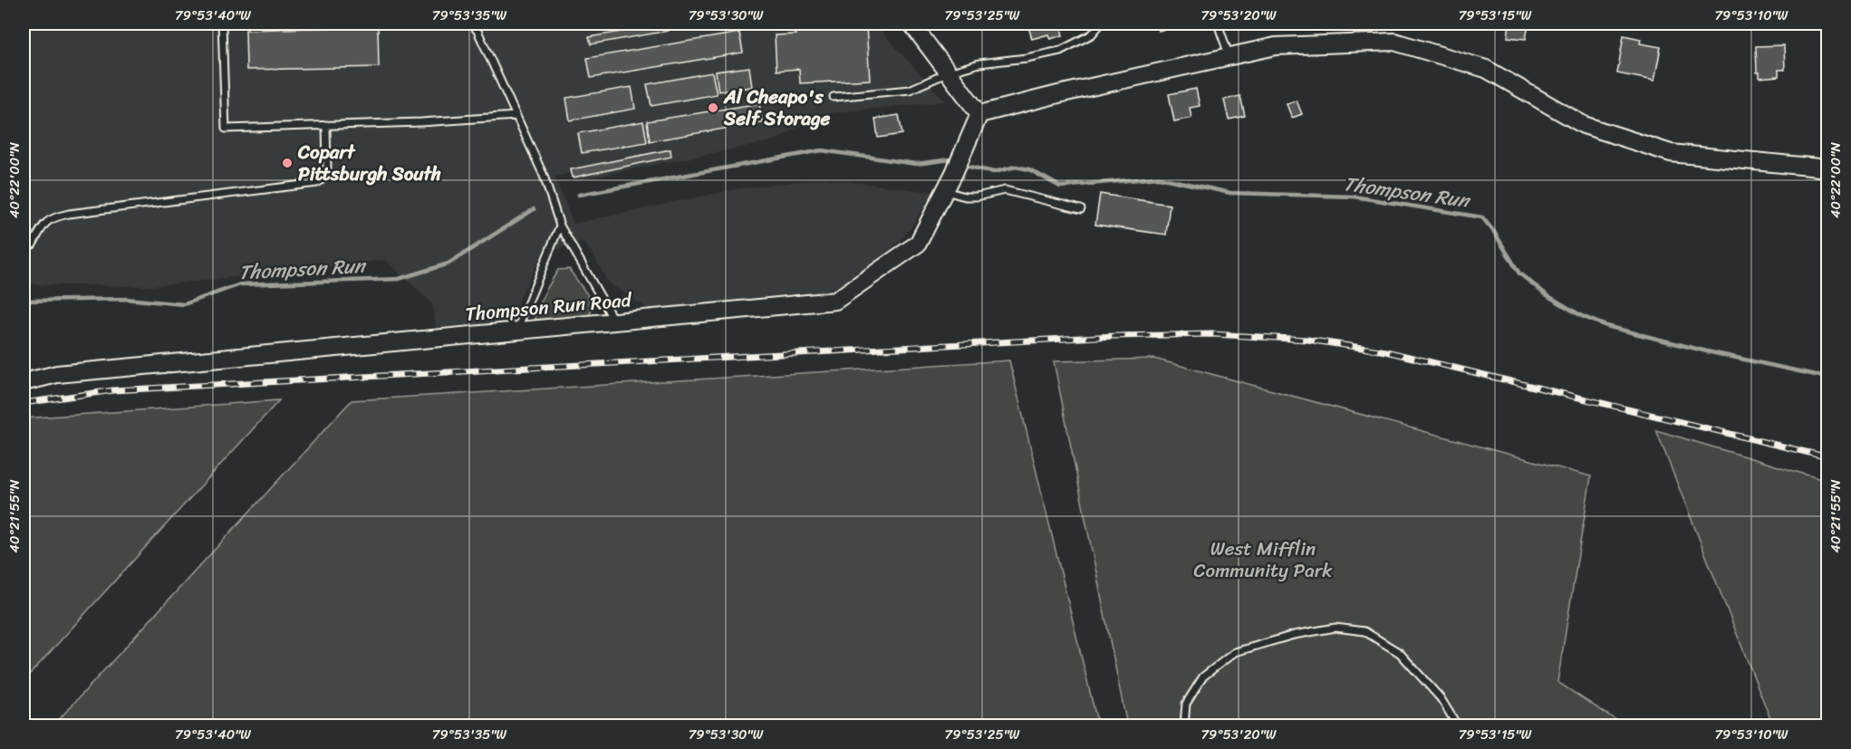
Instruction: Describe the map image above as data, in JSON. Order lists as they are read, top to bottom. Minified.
{"streets":{"street":["Thompson Run Road"]},"water":["Thompson Run"],"parks":["West Mifflin Community Park"],"places":["Al Cheapo's Self Storage","Copart Pittsburgh South"],"coordinates":["79°53'40\"W","79°53'35\"W","79°53'30\"W","79°53'25\"W","79°53'20\"W","79°53'15\"W","79°53'10\"W","40°22'00\"N","40°21'55\"N"]}
